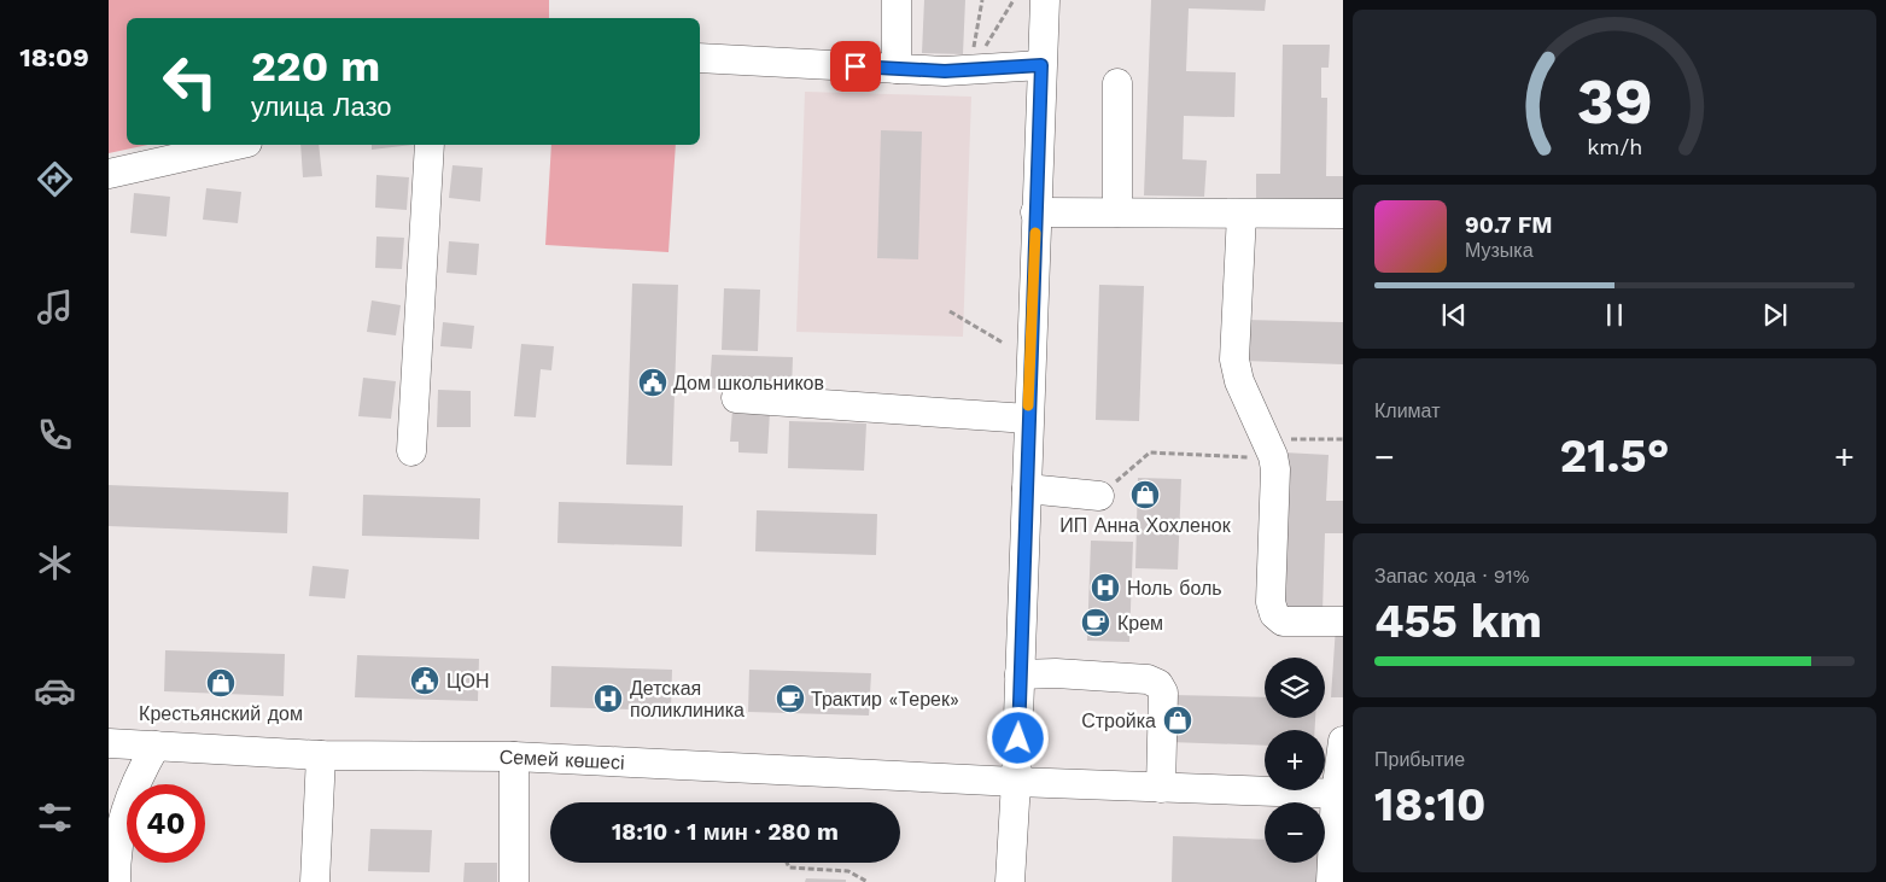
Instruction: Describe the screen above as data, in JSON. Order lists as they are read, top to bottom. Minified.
{"streets":{"street":["Семей көшесі"]},"places":{"public building":["Дом школьников","ЦОН"],"shop":["ИП Анна Хохленок","Крестьянский дом","Стройка"],"hospital":["Ноль боль","Детская поликлиника"],"cafe":["Крем","Трактир «Терек»"]},"page":{"tabs":"18:09","turn":["220 m","улица Лазо"],"song":["90.7 FM","Музыка"],"tile":["Климат",["Запас хода · 91%","455 km"],["Прибытие","18:10"]],"heat":["−","21.5°","+"],"map_buttons":["+","−"],"limit":"40","trip":"18:10 · 1 мин · 280 m","gauge":["39","km/h"]}}
